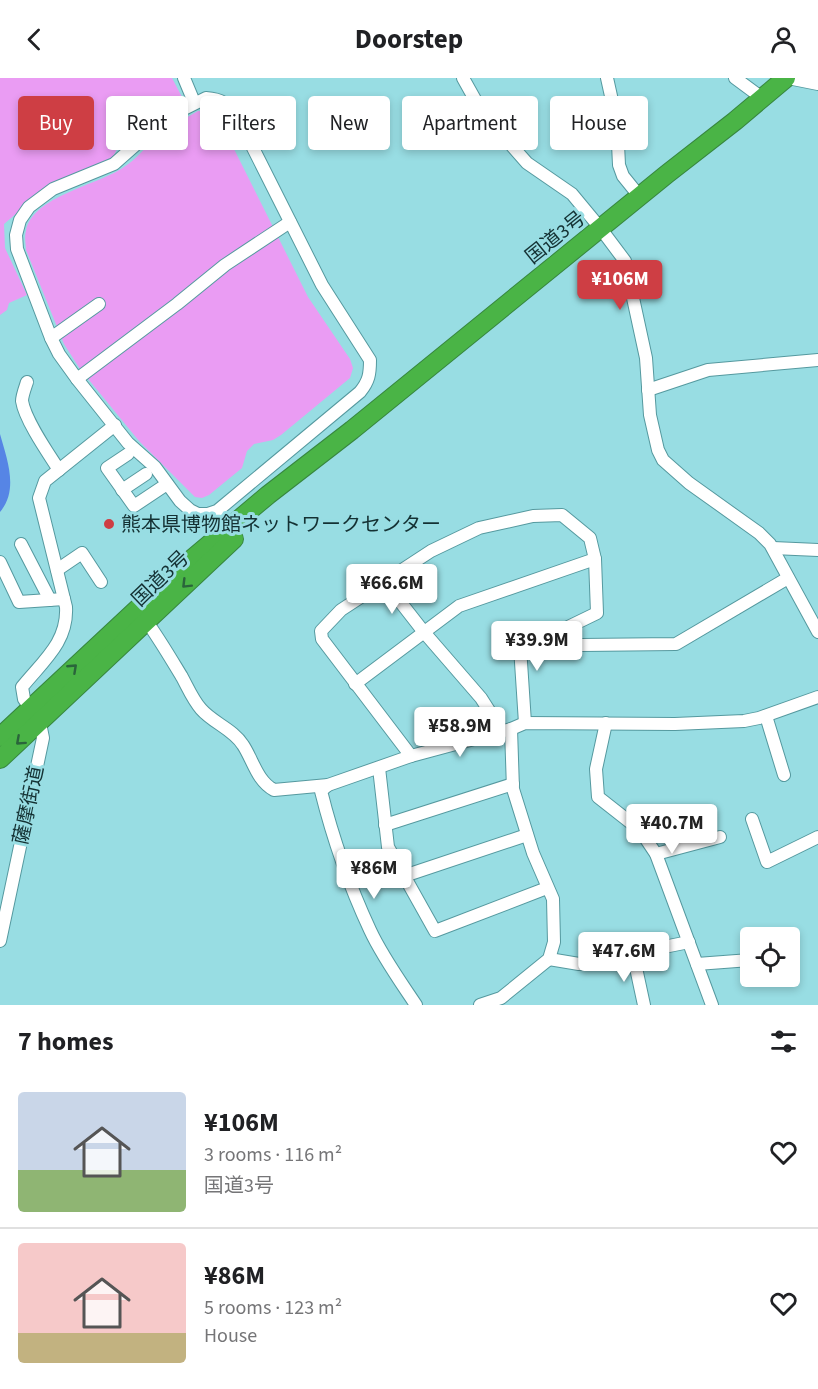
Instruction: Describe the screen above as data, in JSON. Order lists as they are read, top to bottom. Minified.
{"streets":{"highway":["国道3号"],"street":["薩摩街道"]},"crossings":[["国道3号","薩摩街道"]],"places":["熊本県博物館ネットワークセンター"],"page":{"header":"Doorstep","chip":["Buy","Rent","Filters","New","Apartment","House"],"price":["¥106M","¥66.6M","¥39.9M","¥58.9M","¥40.7M","¥86M","¥47.6M"],"heading":"7 homes","list":[{"name":"¥106M","note":"3 rooms · 116 m² · 国道3号"},{"name":"¥86M","note":"5 rooms · 123 m² · House"}]}}
